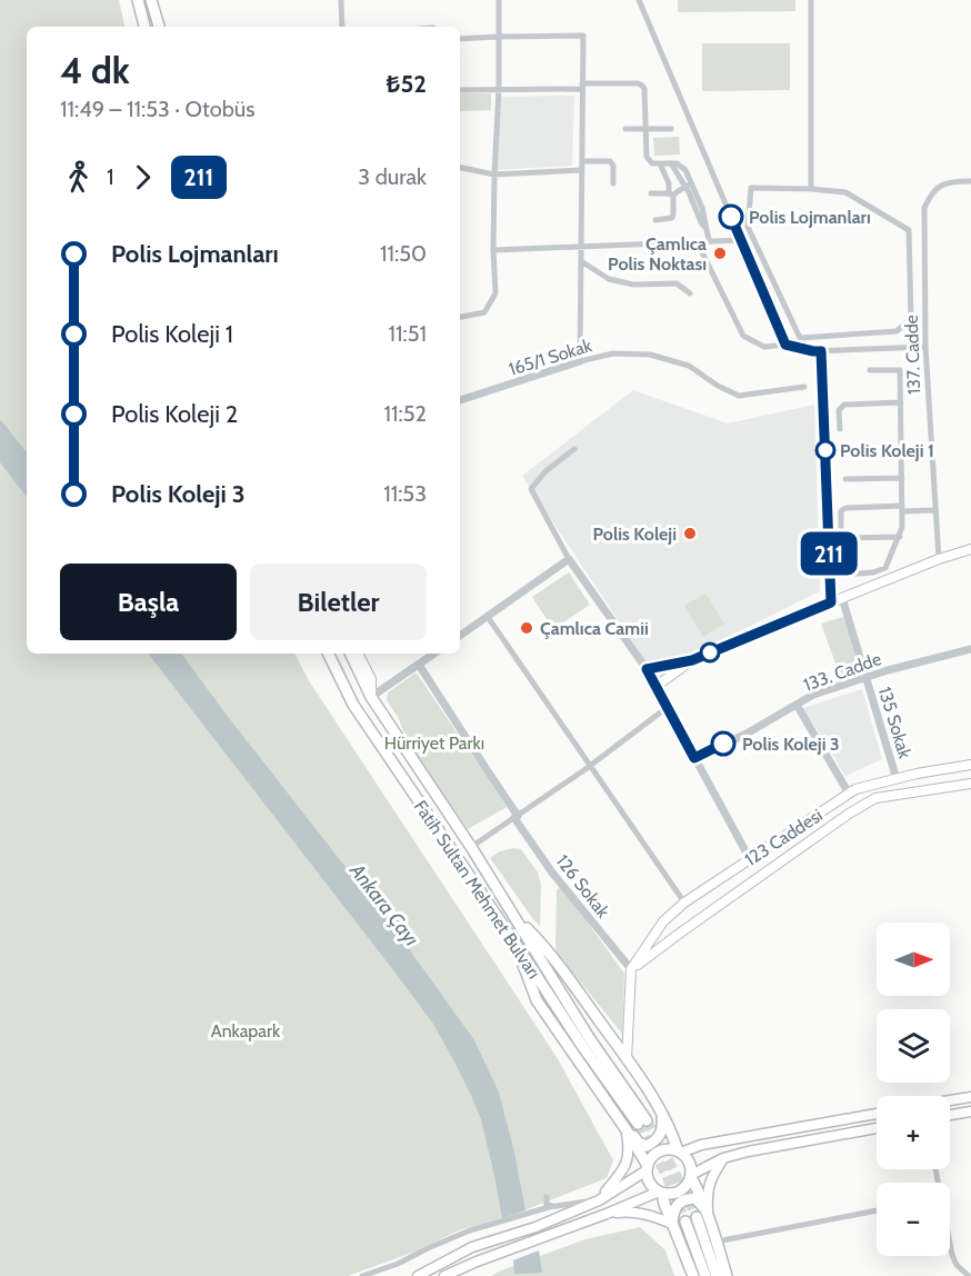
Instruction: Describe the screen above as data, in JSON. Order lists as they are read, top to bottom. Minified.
{"streets":{"highway":["Fatih Sultan Mehmet Bulvarı"],"main road":["123 Caddesi"],"street":["137. Cadde","165/1 Sokak","133. Cadde","135 Sokak","126 Sokak"]},"crossings":[["133. Cadde","135 Sokak"],["135 Sokak","123 Caddesi"],["123 Caddesi","126 Sokak"]],"water":["Ankara Çayı"],"parks":["Hürriyet Parkı","Ankapark"],"places":["Polis Lojmanları","Çamlıca Polis Noktası","Polis Koleji 1","Polis Koleji","Çamlıca Camii","Polis Koleji 3"],"lines":["bus line 211"],"north":"right","page":{"on_map":"211","heading":["4 dk","11:49 – 11:53 · Otobüs","₺52"],"legs":["1","211","3 durak"],"list":[{"name":"Polis Lojmanları","value":"11:50"},{"name":"Polis Koleji 1","value":"11:51"},{"name":"Polis Koleji 2","value":"11:52"},{"name":"Polis Koleji 3","value":"11:53"}],"buttons":["Başla","Biletler"],"map_buttons":["+","−"]}}
